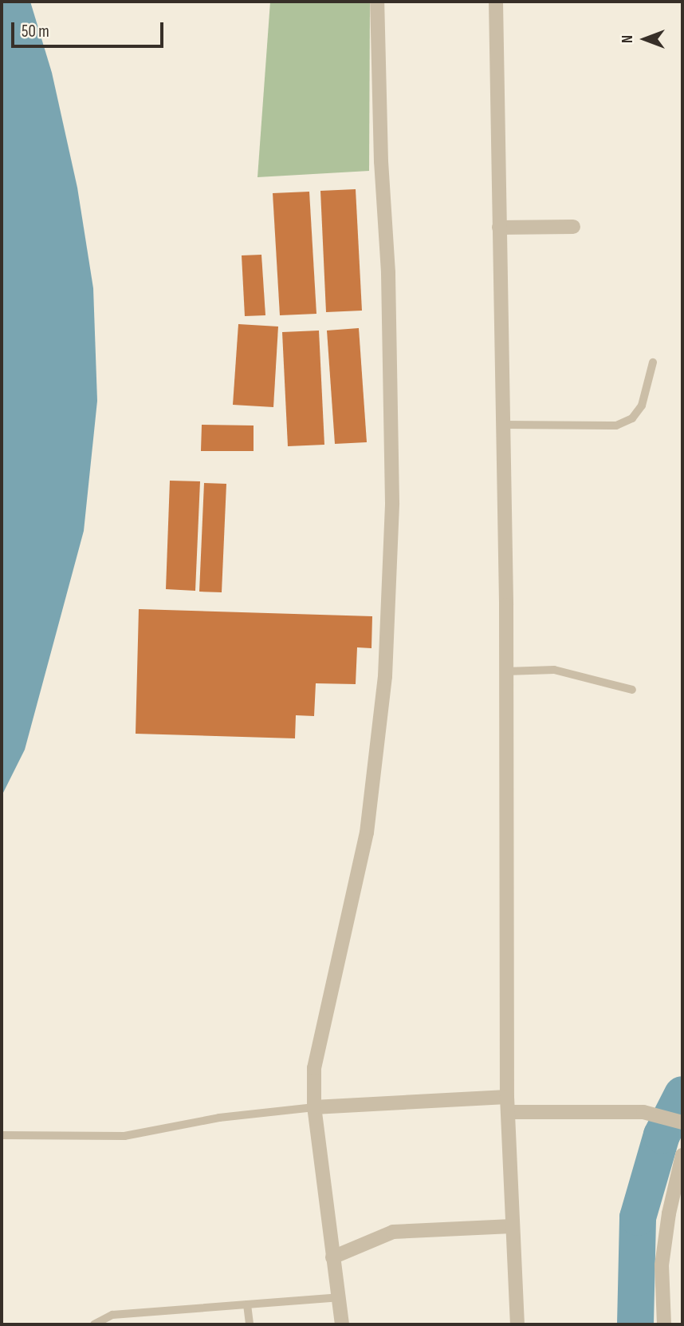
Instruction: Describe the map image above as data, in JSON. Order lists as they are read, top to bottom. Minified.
{"scale_bar":"50 m","north":"left"}
